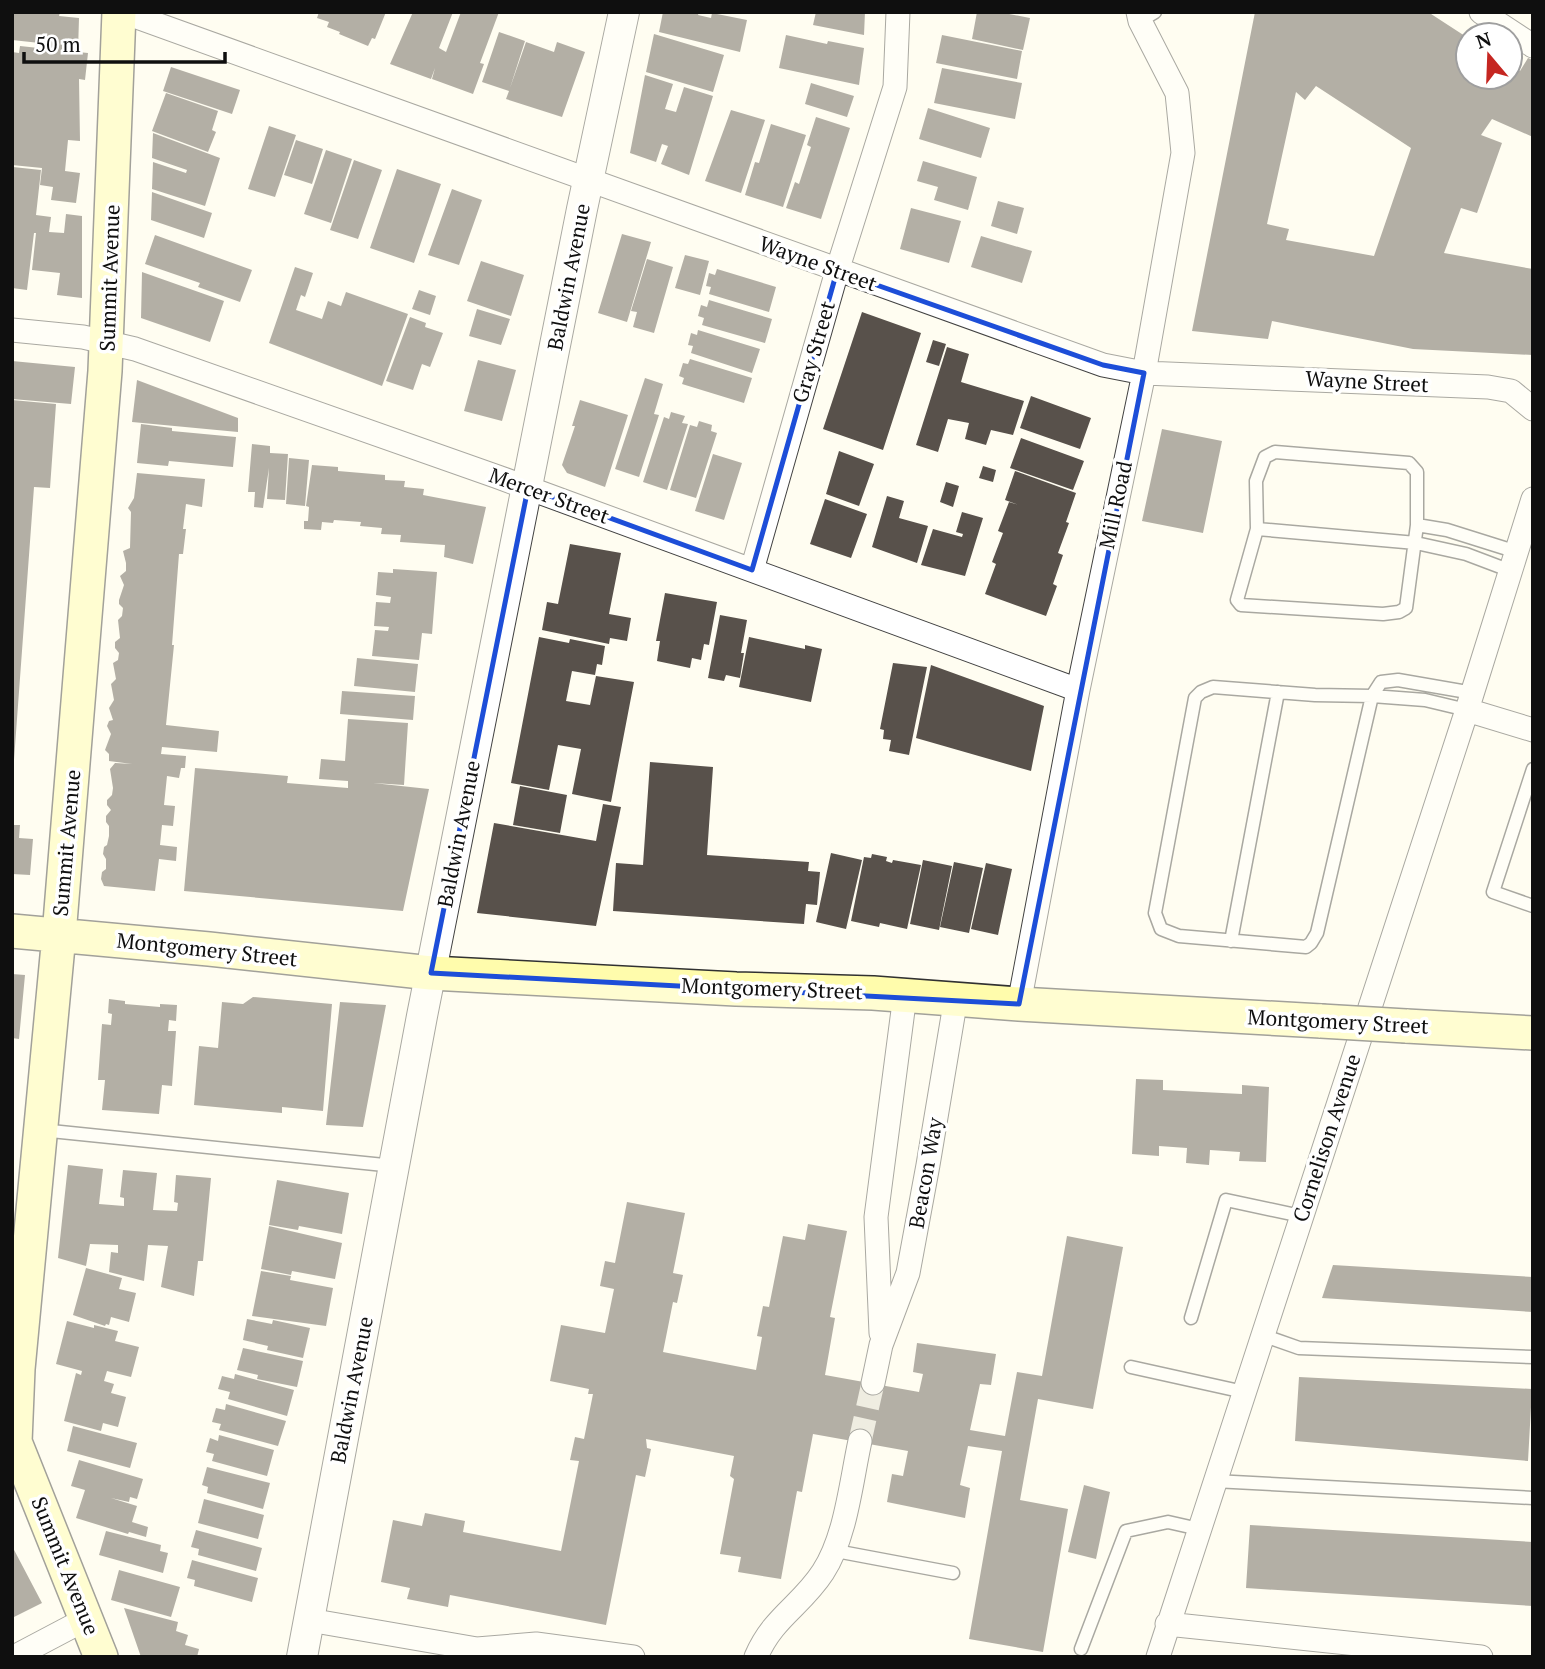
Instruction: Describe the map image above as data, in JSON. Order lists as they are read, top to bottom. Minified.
{"streets":{"main road":["Summit Avenue","Montgomery Street"],"street":["Wayne Street","Baldwin Avenue","Gray Street","Mercer Street","Mill Road","Cornelison Avenue","Beacon Way"]},"crossings":[["Wayne Street","Baldwin Avenue"],["Wayne Street","Summit Avenue"],["Wayne Street","Gray Street"],["Wayne Street","Mill Road"],["Baldwin Avenue","Mercer Street"],["Baldwin Avenue","Montgomery Street"],["Summit Avenue","Mercer Street"],["Summit Avenue","Montgomery Street"],["Gray Street","Mercer Street"],["Mercer Street","Mill Road"],["Mill Road","Montgomery Street"],["Montgomery Street","Beacon Way"]],"scale_bar":"50 m","north":"top"}
